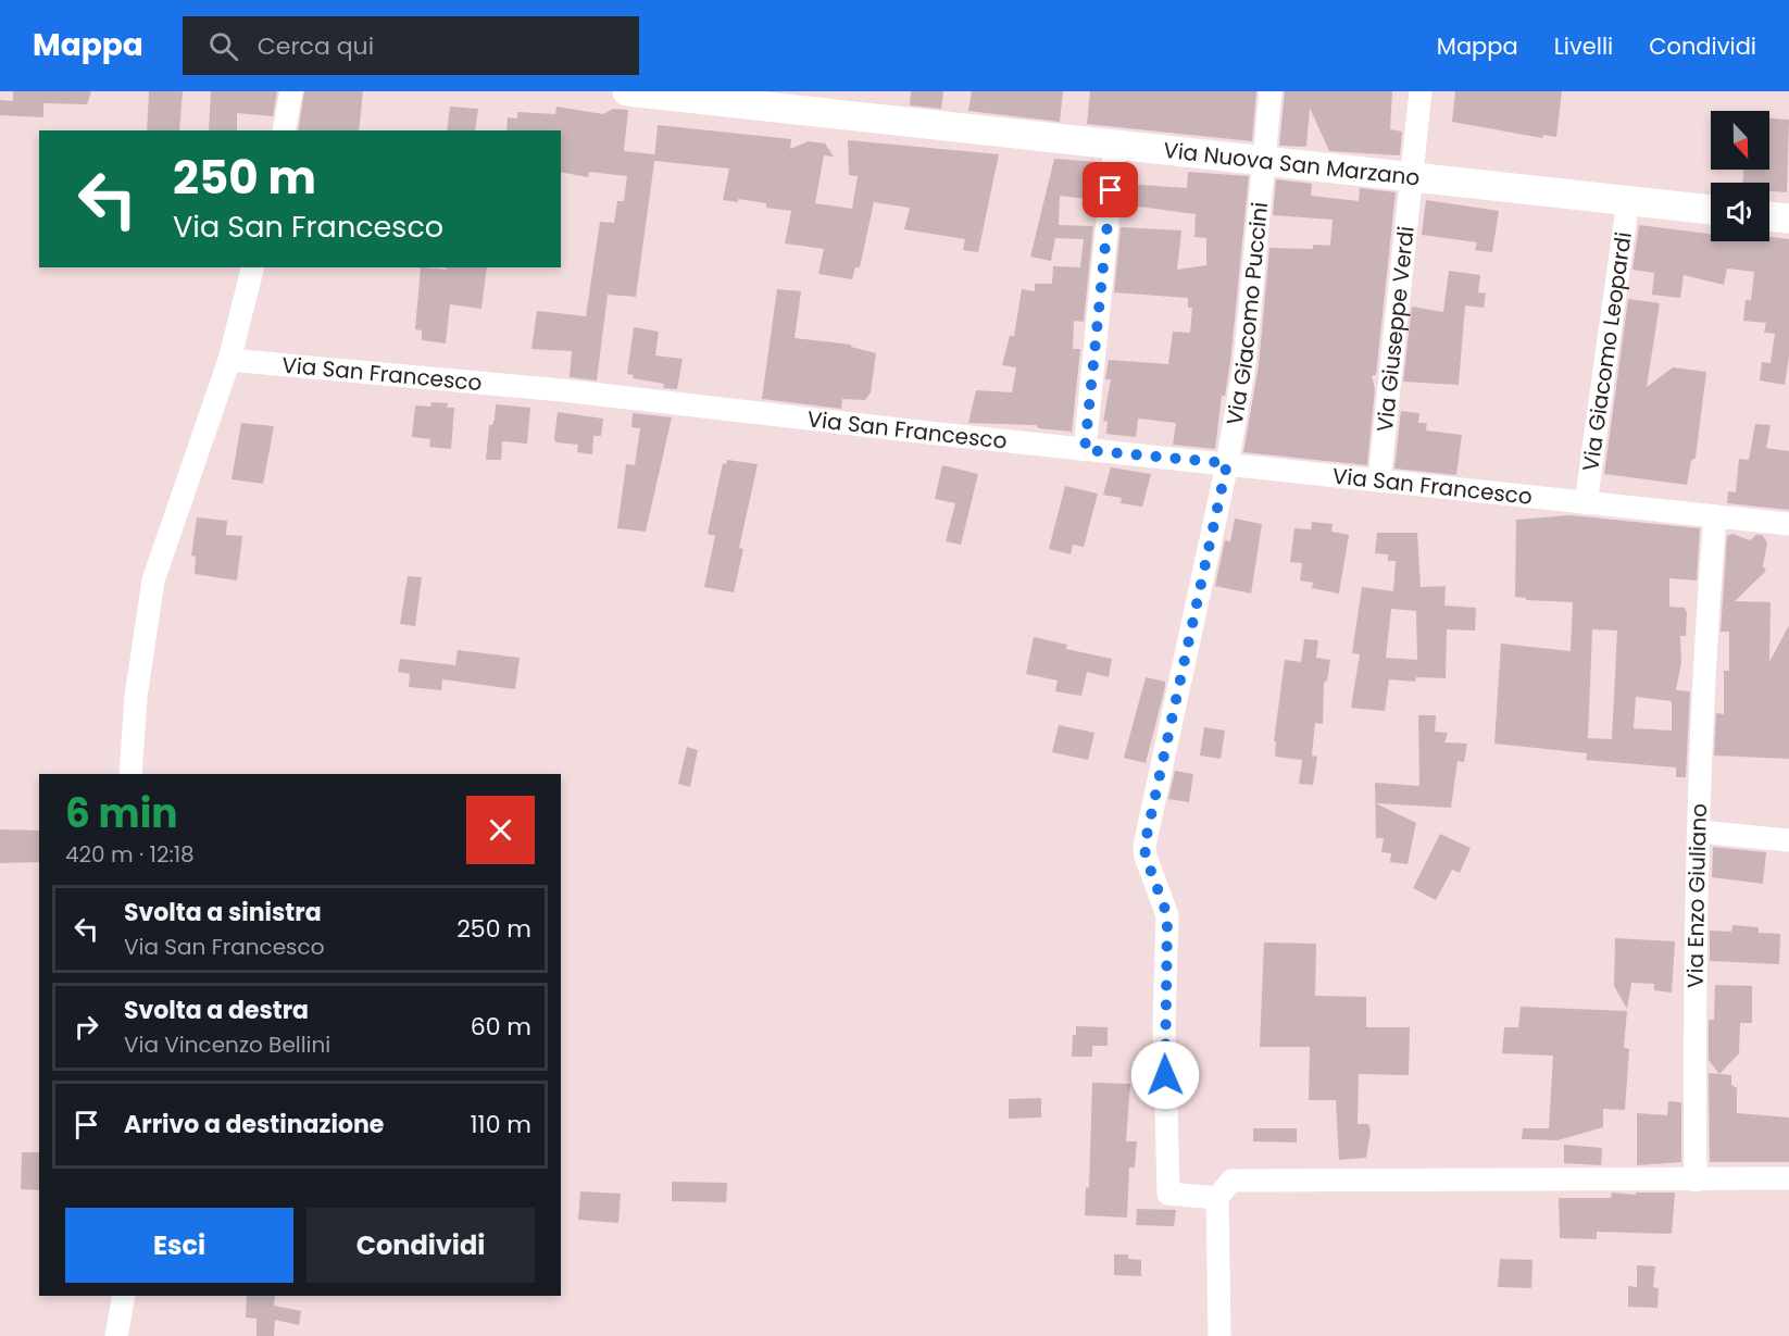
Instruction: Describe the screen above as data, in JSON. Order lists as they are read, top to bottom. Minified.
{"streets":{"main road":["Via Nuova San Marzano"],"street":["Via Giacomo Puccini","Via Giuseppe Verdi","Via Giacomo Leopardi","Via San Francesco","Via Enzo Giuliano"]},"crossings":[["Via Nuova San Marzano","Via Giacomo Puccini"],["Via Nuova San Marzano","Via Giuseppe Verdi"],["Via Nuova San Marzano","Via Giacomo Leopardi"],["Via Giacomo Puccini","Via San Francesco"],["Via Giuseppe Verdi","Via San Francesco"],["Via Giacomo Leopardi","Via San Francesco"],["Via San Francesco","Via Enzo Giuliano"]],"north":"bottom","page":{"header":"Mappa","search":"Cerca qui","nav":["Mappa","Livelli","Condividi"],"turn":["250 m","Via San Francesco"],"heading":["6 min","420 m · 12:18"],"list":[{"name":"Svolta a sinistra","note":"Via San Francesco","value":"250 m"},{"name":"Svolta a destra","note":"Via Vincenzo Bellini","value":"60 m"},{"name":"Arrivo a destinazione","value":"110 m"}],"buttons":["Esci","Condividi"]}}
